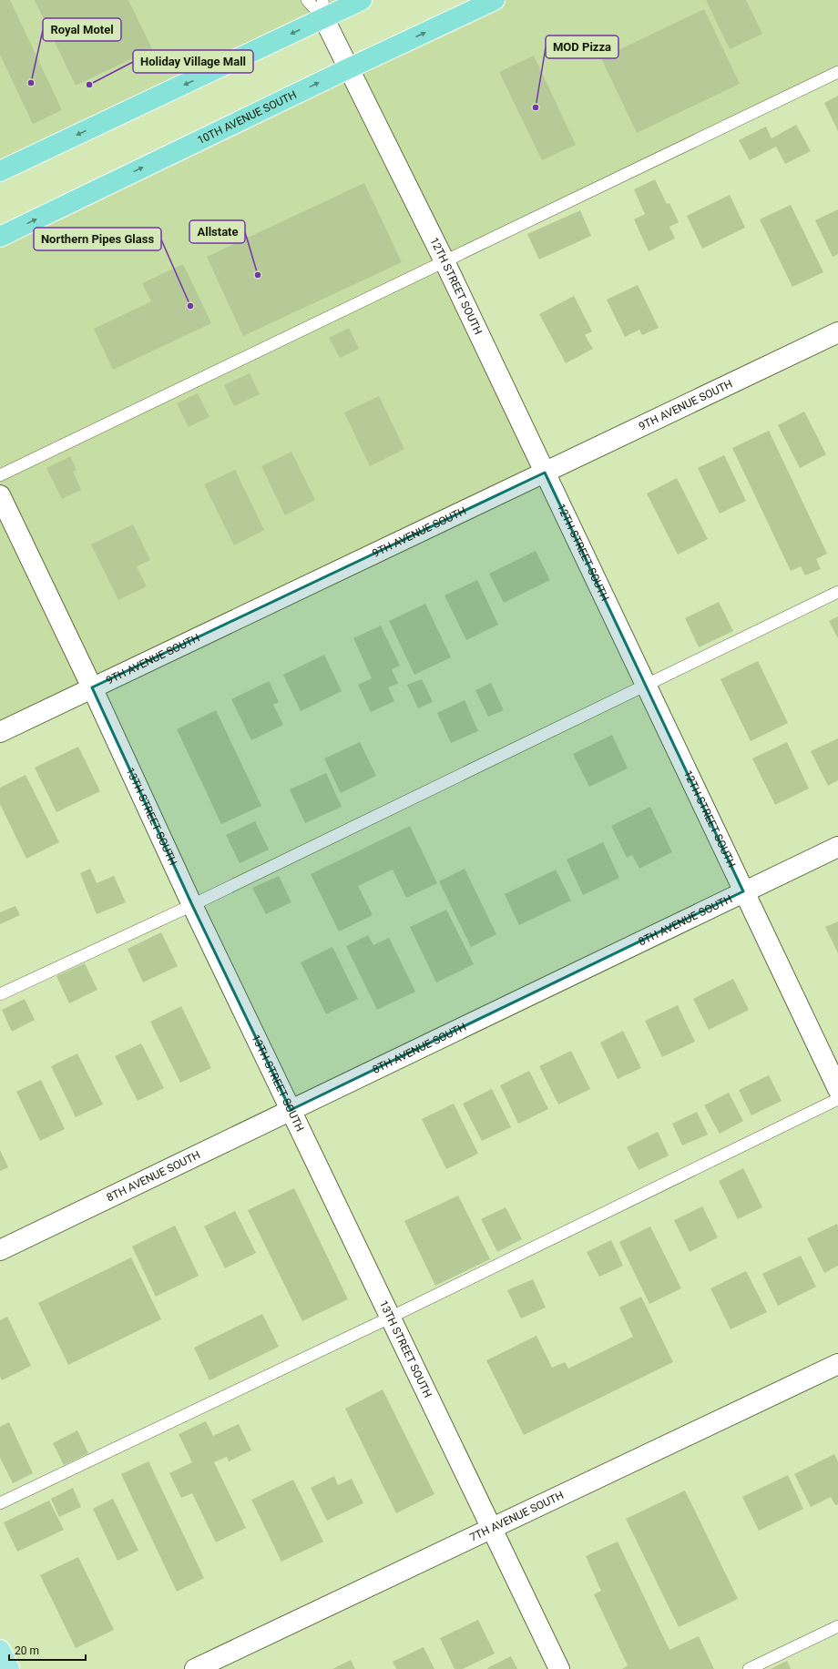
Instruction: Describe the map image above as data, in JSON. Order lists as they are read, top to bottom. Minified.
{"streets":{"highway":["10TH AVENUE SOUTH"],"street":["12TH STREET SOUTH","9TH AVENUE SOUTH","13TH STREET SOUTH","8TH AVENUE SOUTH","7TH AVENUE SOUTH"]},"crossings":[["10TH AVENUE SOUTH","12TH STREET SOUTH"],["12TH STREET SOUTH","9TH AVENUE SOUTH"],["12TH STREET SOUTH","8TH AVENUE SOUTH"],["9TH AVENUE SOUTH","13TH STREET SOUTH"],["13TH STREET SOUTH","8TH AVENUE SOUTH"],["13TH STREET SOUTH","7TH AVENUE SOUTH"]],"places":["Royal Motel","Holiday Village Mall","MOD Pizza","Allstate","Northern Pipes Glass"],"scale_bar":"20 m"}
